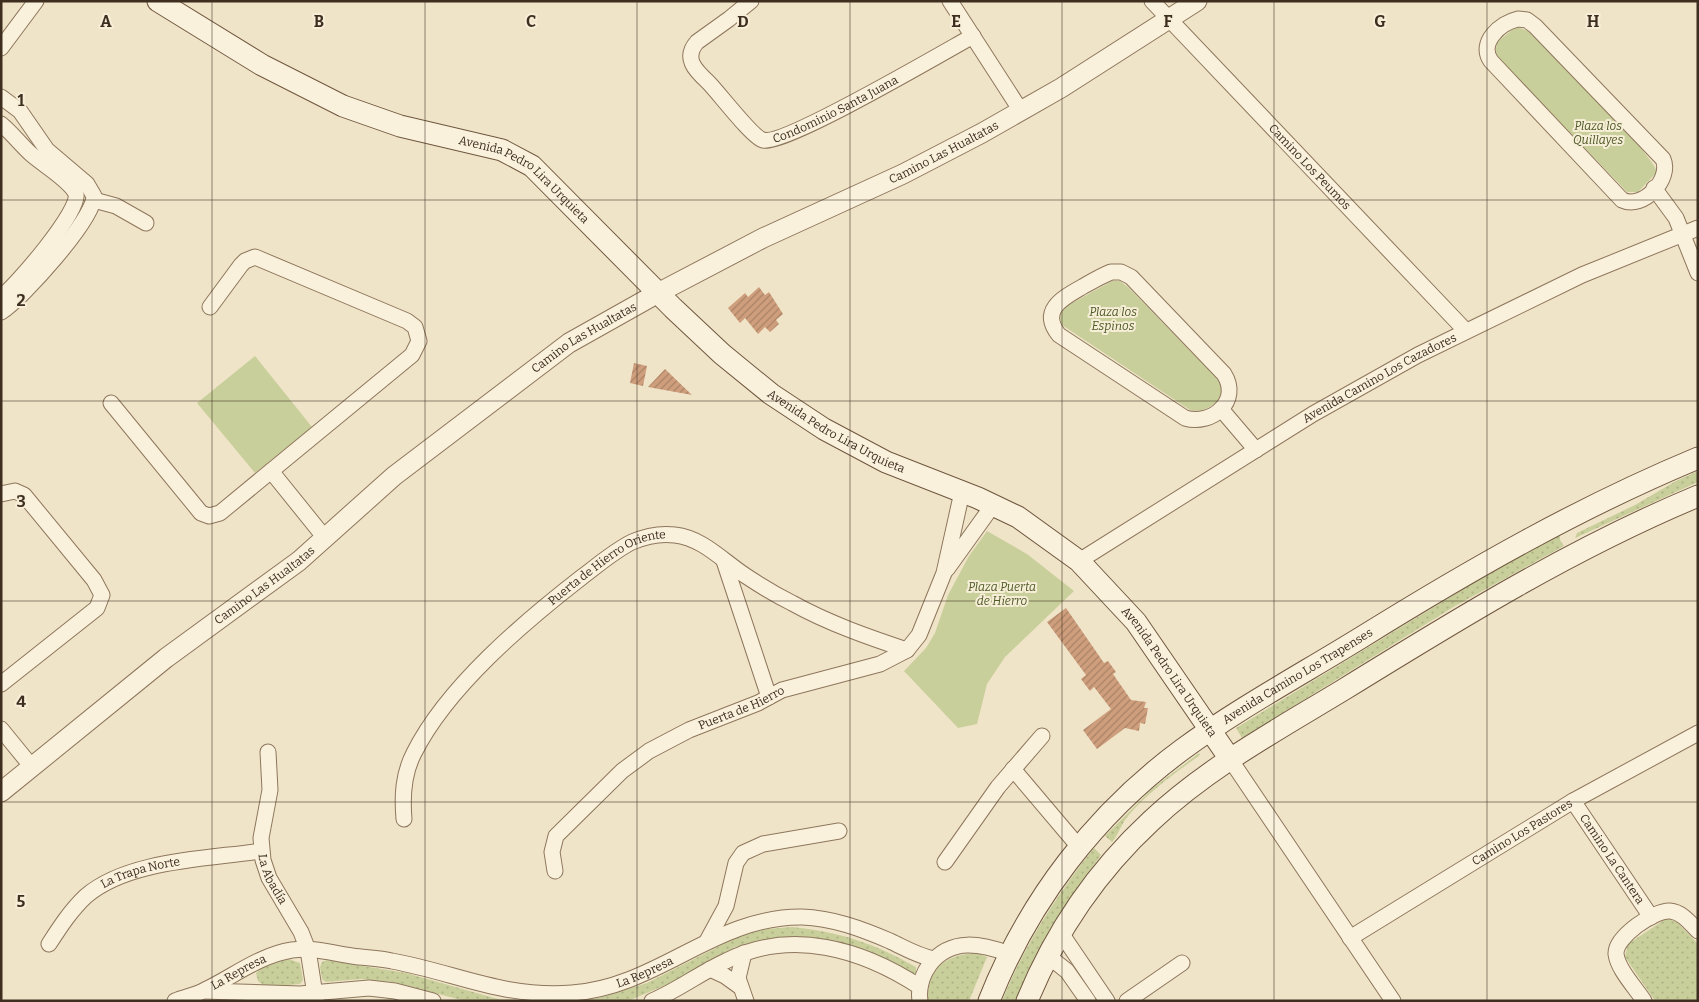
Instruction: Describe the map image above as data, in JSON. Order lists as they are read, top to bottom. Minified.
{"streets":{"main road":["Avenida Pedro Lira Urquieta","Avenida Camino Los Trapenses"],"street":["Condominio Santa Juana","Camino Las Hualtatas","Camino Los Peumos","Avenida Camino Los Cazadores","Puerta de Hierro Oriente","Puerta de Hierro","Camino Los Pastores","Camino La Cantera","La Trapa Norte","La Abadía","La Represa"]},"crossings":[["Camino Las Hualtatas","Camino Los Peumos"],["Camino Las Hualtatas","Avenida Pedro Lira Urquieta"],["Camino Los Peumos","Avenida Camino Los Cazadores"],["Avenida Pedro Lira Urquieta","Avenida Camino Los Cazadores"],["Avenida Pedro Lira Urquieta","Avenida Camino Los Trapenses"],["Avenida Pedro Lira Urquieta","Puerta de Hierro"],["Avenida Pedro Lira Urquieta","Camino Los Pastores"],["Puerta de Hierro Oriente","Puerta de Hierro"],["Camino Los Pastores","Camino La Cantera"],["La Trapa Norte","La Abadía"],["La Abadía","La Represa"]],"parks":["Plaza los Quillayes","Plaza los Espinos","Plaza Puerta de Hierro"],"grid":{"columns":["A","B","C","D","E","F","G","H"],"rows":["1","2","3","4","5"]}}
